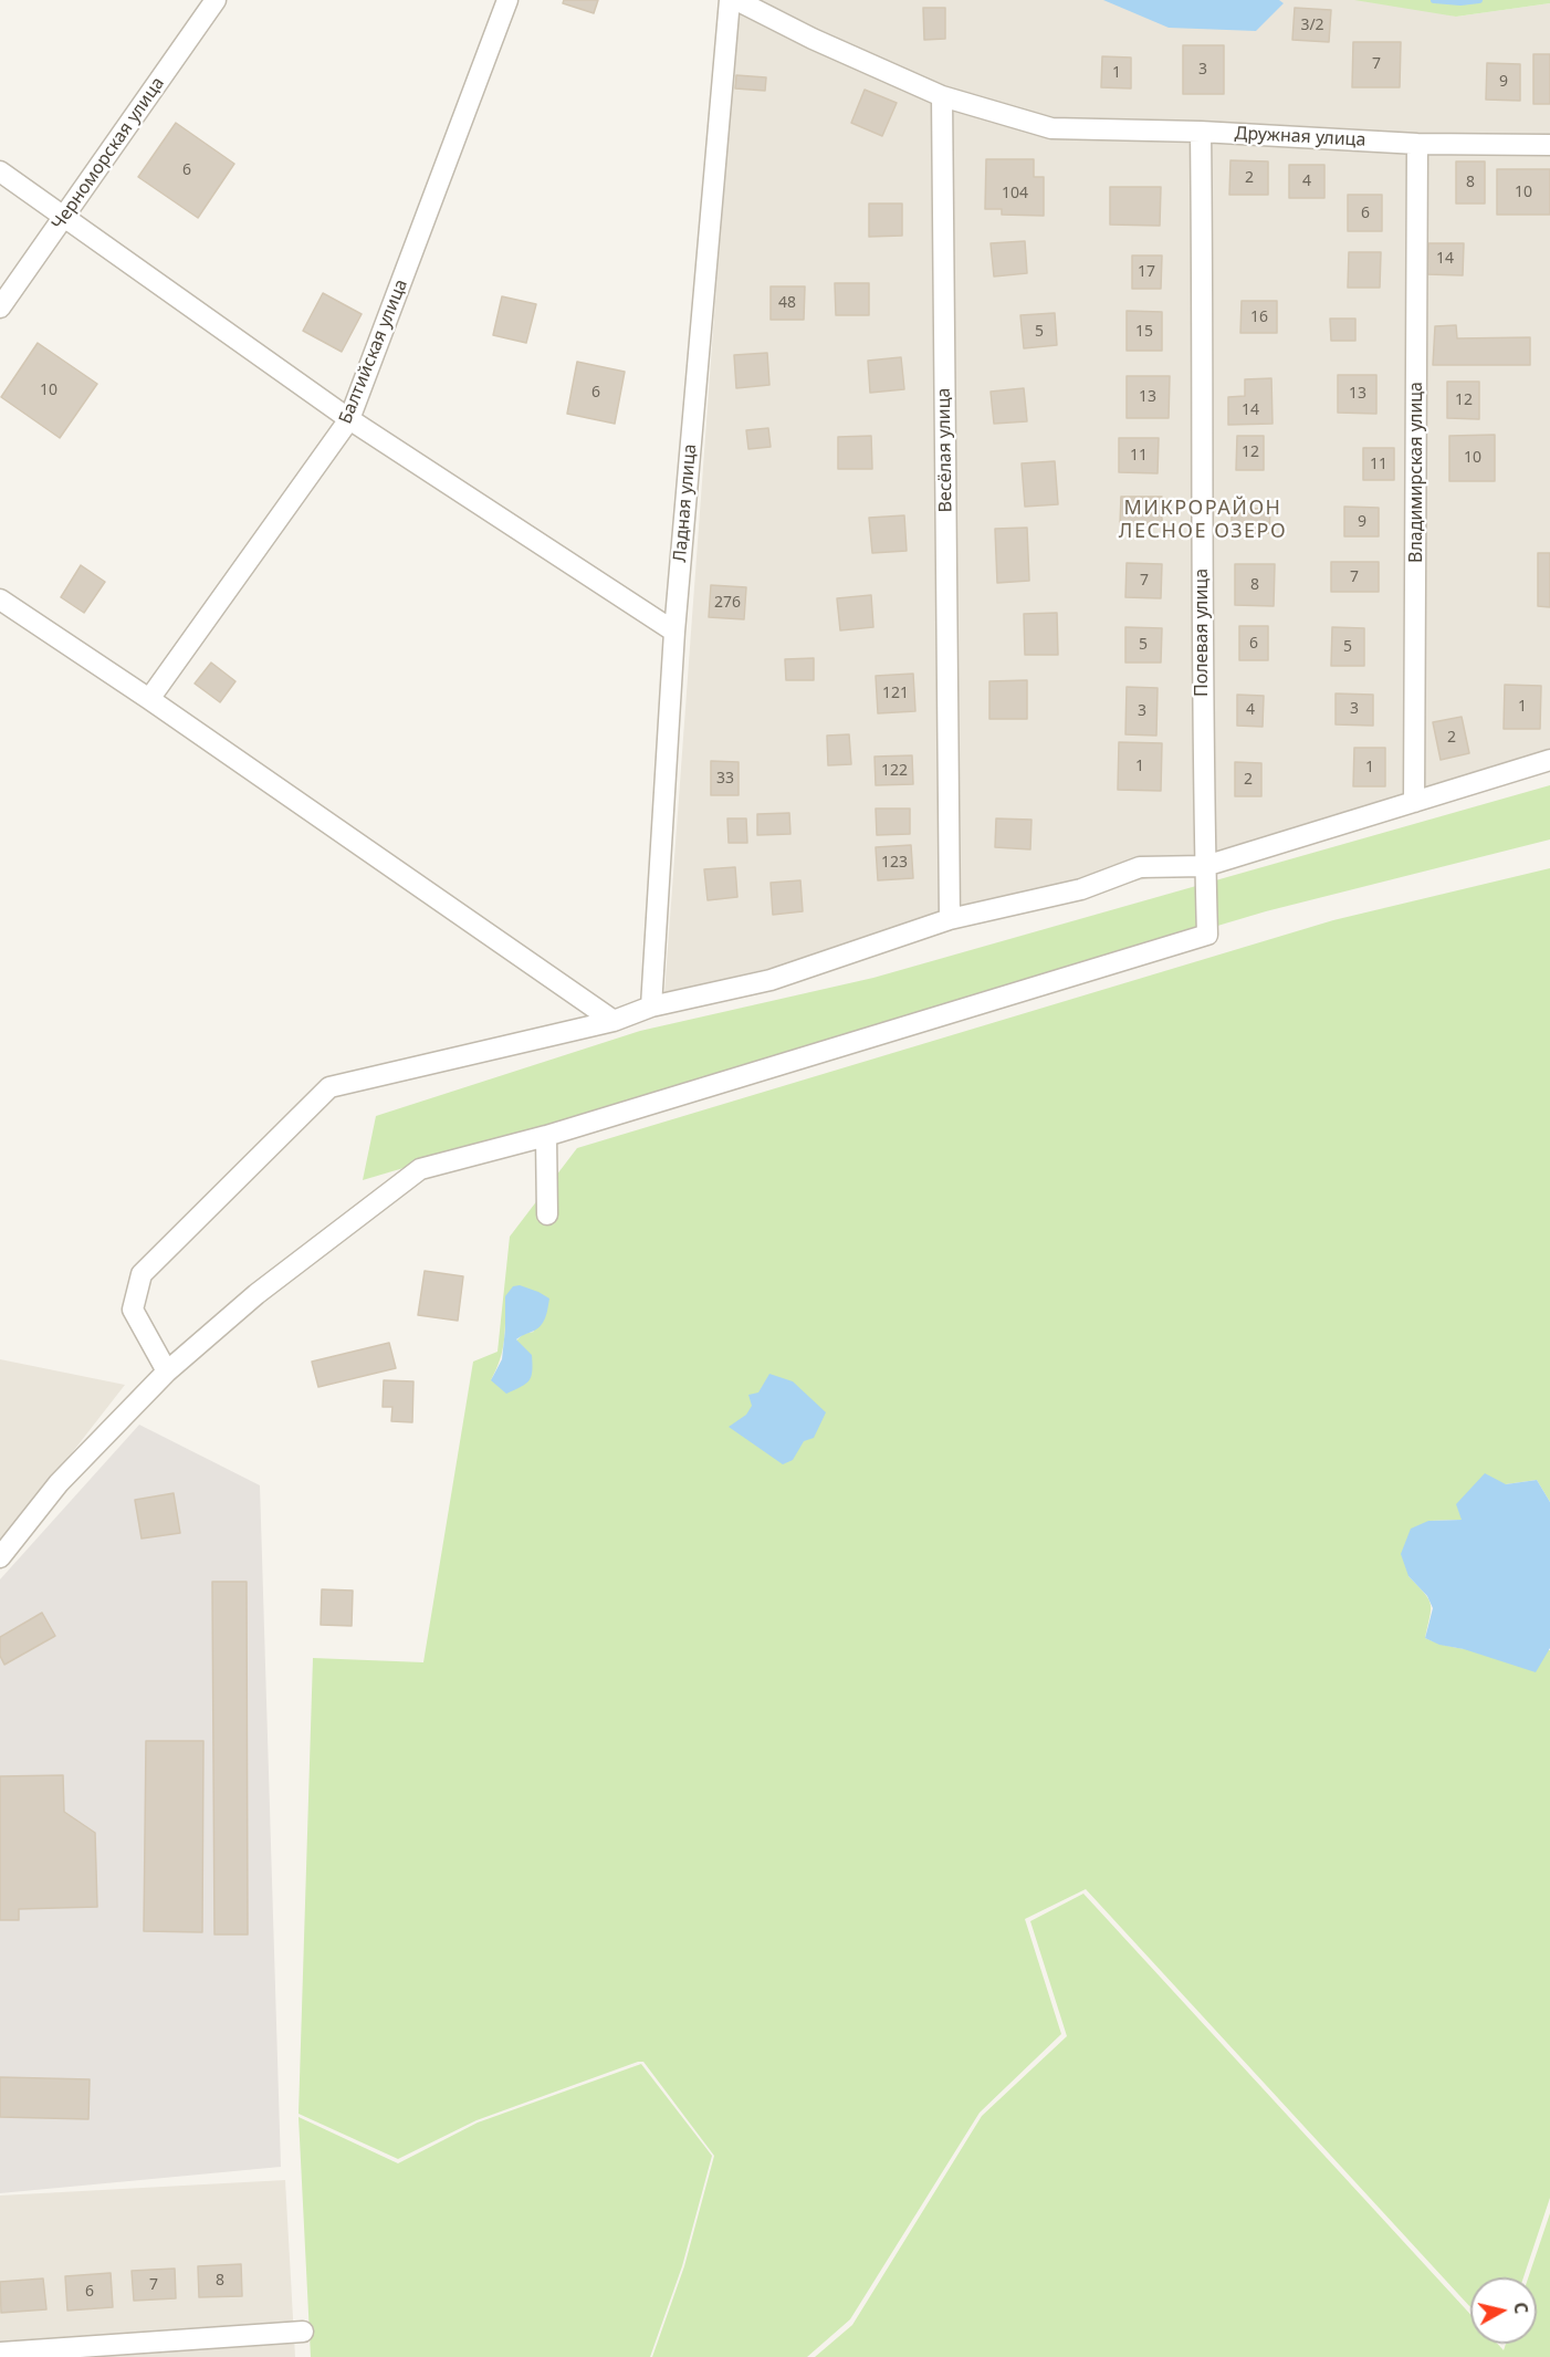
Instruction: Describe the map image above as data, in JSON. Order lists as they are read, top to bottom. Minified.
{"streets":{"street":["Дружная улица","Черноморская улица","Балтийская улица","Весёлая улица","Владимирская улица","Ладная улица","Полевая улица"]},"crossings":[["Дружная улица","Весёлая улица"],["Дружная улица","Владимирская улица"],["Дружная улица","Полевая улица"]],"districts":["МИКРОРАЙОН ЛЕСНОЕ ОЗЕРО"],"house_numbers":["3/2","7","3","1","9","6","2","4","8","10","104","6","14","17","48","16","5","15","10","6","13","13","12","14","12","11","10","11","9","7","7","8","276","6","5","5","121","1","3","4","3","2","1","1","122","33","2","123","8","7","6"],"north":"right"}
